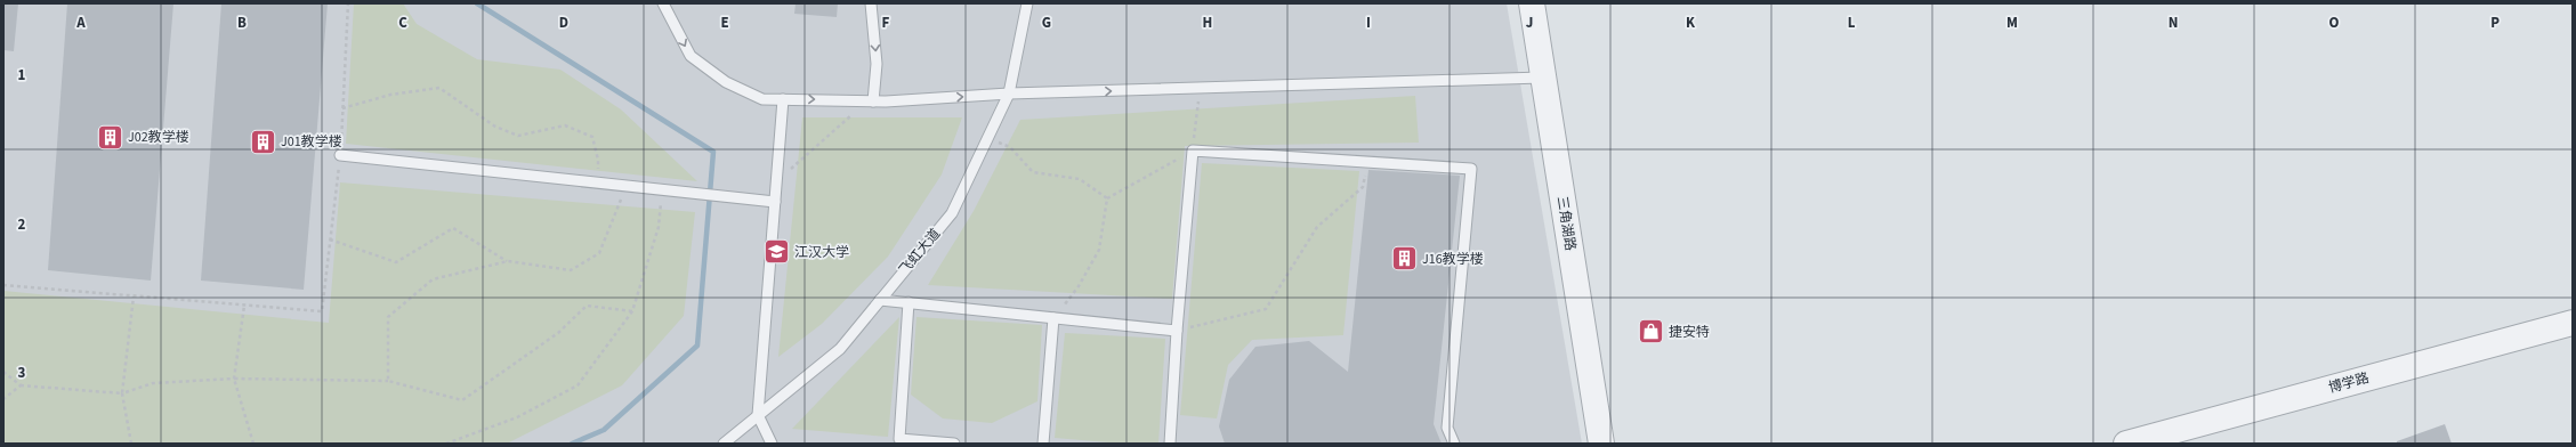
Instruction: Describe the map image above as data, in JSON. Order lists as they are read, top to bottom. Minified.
{"streets":{"street":["三角湖路","博学路"],"lane":["飞虹大道"]},"places":{"building":["J02教学楼","J01教学楼","J16教学楼"],"school or university":["江汉大学"],"shop":["捷安特"]},"grid":{"columns":["A","B","C","D","E","F","G","H","I","J","K","L","M","N","O","P"],"rows":["1","2","3"]}}
